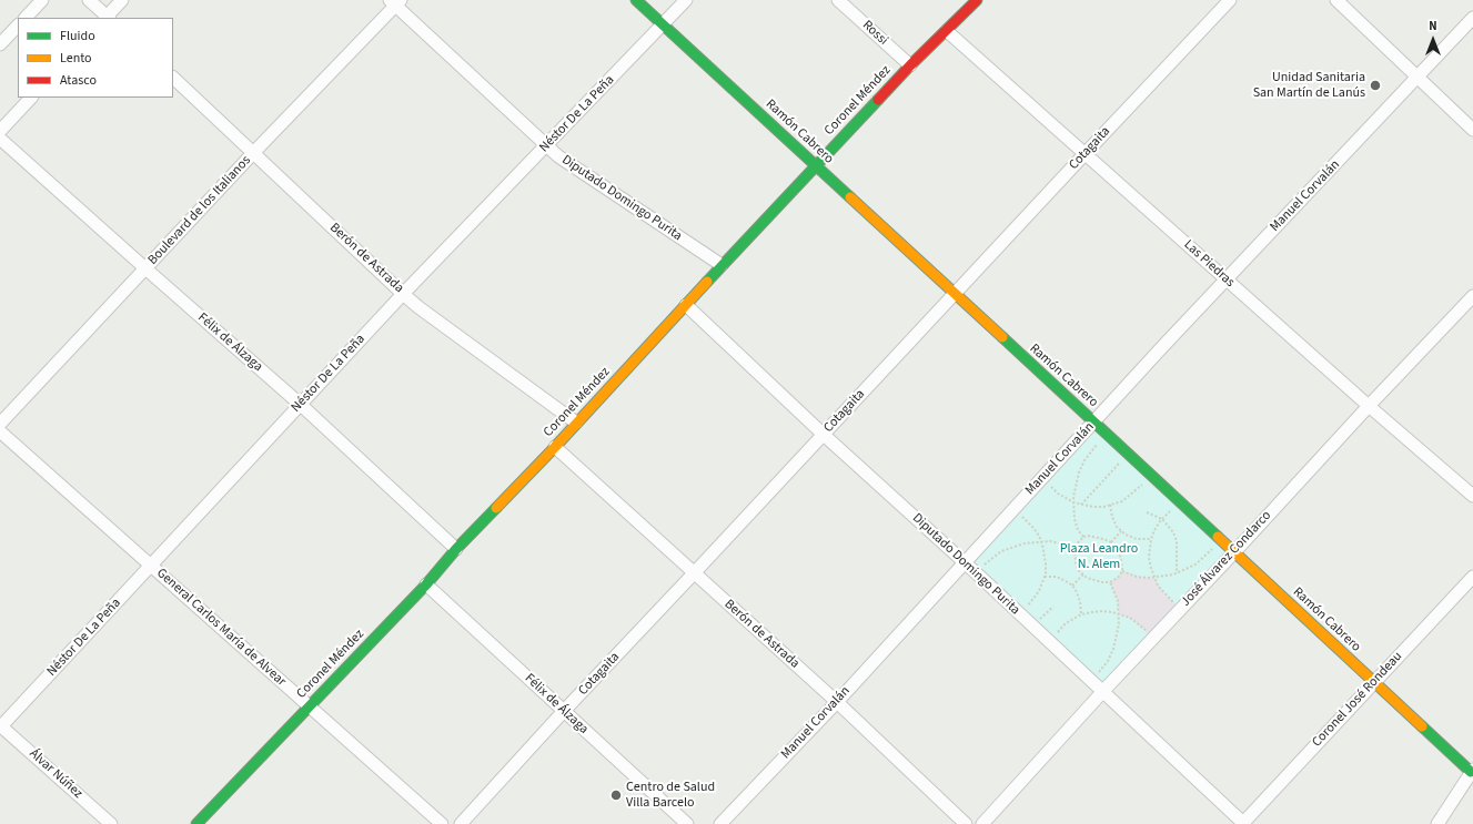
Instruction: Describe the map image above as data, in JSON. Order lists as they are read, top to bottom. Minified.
{"streets":{"street":["Rossi","Coronel Méndez","Néstor De La Peña","Ramón Cabrero","Cotagaita","Manuel Corvalán","Diputado Domingo Purita","Boulevard de los Italianos","Berón de Astrada","Las Piedras","Félix de Álzaga","José Álvarez Condarco","General Carlos María de Alvear","Coronel José Rondeau","Álvar Núñez"]},"crossings":[["Rossi","Coronel Méndez"],["Coronel Méndez","Ramón Cabrero"],["Coronel Méndez","Diputado Domingo Purita"],["Coronel Méndez","Berón de Astrada"],["Coronel Méndez","Las Piedras"],["Coronel Méndez","Félix de Álzaga"],["Coronel Méndez","General Carlos María de Alvear"],["Néstor De La Peña","Ramón Cabrero"],["Néstor De La Peña","Diputado Domingo Purita"],["Néstor De La Peña","Berón de Astrada"],["Néstor De La Peña","Félix de Álzaga"],["Néstor De La Peña","General Carlos María de Alvear"],["Néstor De La Peña","Álvar Núñez"],["Ramón Cabrero","Cotagaita"],["Ramón Cabrero","Manuel Corvalán"],["Ramón Cabrero","José Álvarez Condarco"],["Ramón Cabrero","Coronel José Rondeau"],["Cotagaita","Diputado Domingo Purita"],["Cotagaita","Berón de Astrada"],["Cotagaita","Las Piedras"],["Cotagaita","Félix de Álzaga"],["Manuel Corvalán","Diputado Domingo Purita"],["Manuel Corvalán","Berón de Astrada"],["Manuel Corvalán","Las Piedras"],["Diputado Domingo Purita","Boulevard de los Italianos"],["Diputado Domingo Purita","José Álvarez Condarco"],["Diputado Domingo Purita","Coronel José Rondeau"],["Boulevard de los Italianos","Berón de Astrada"],["Boulevard de los Italianos","Félix de Álzaga"],["Las Piedras","José Álvarez Condarco"]],"parks":["Plaza Leandro N. Alem"],"places":["Unidad Sanitaria San Martín de Lanús","Centro de Salud Villa Barcelo"],"legend":["Fluido","Lento","Atasco"],"north":"top"}
